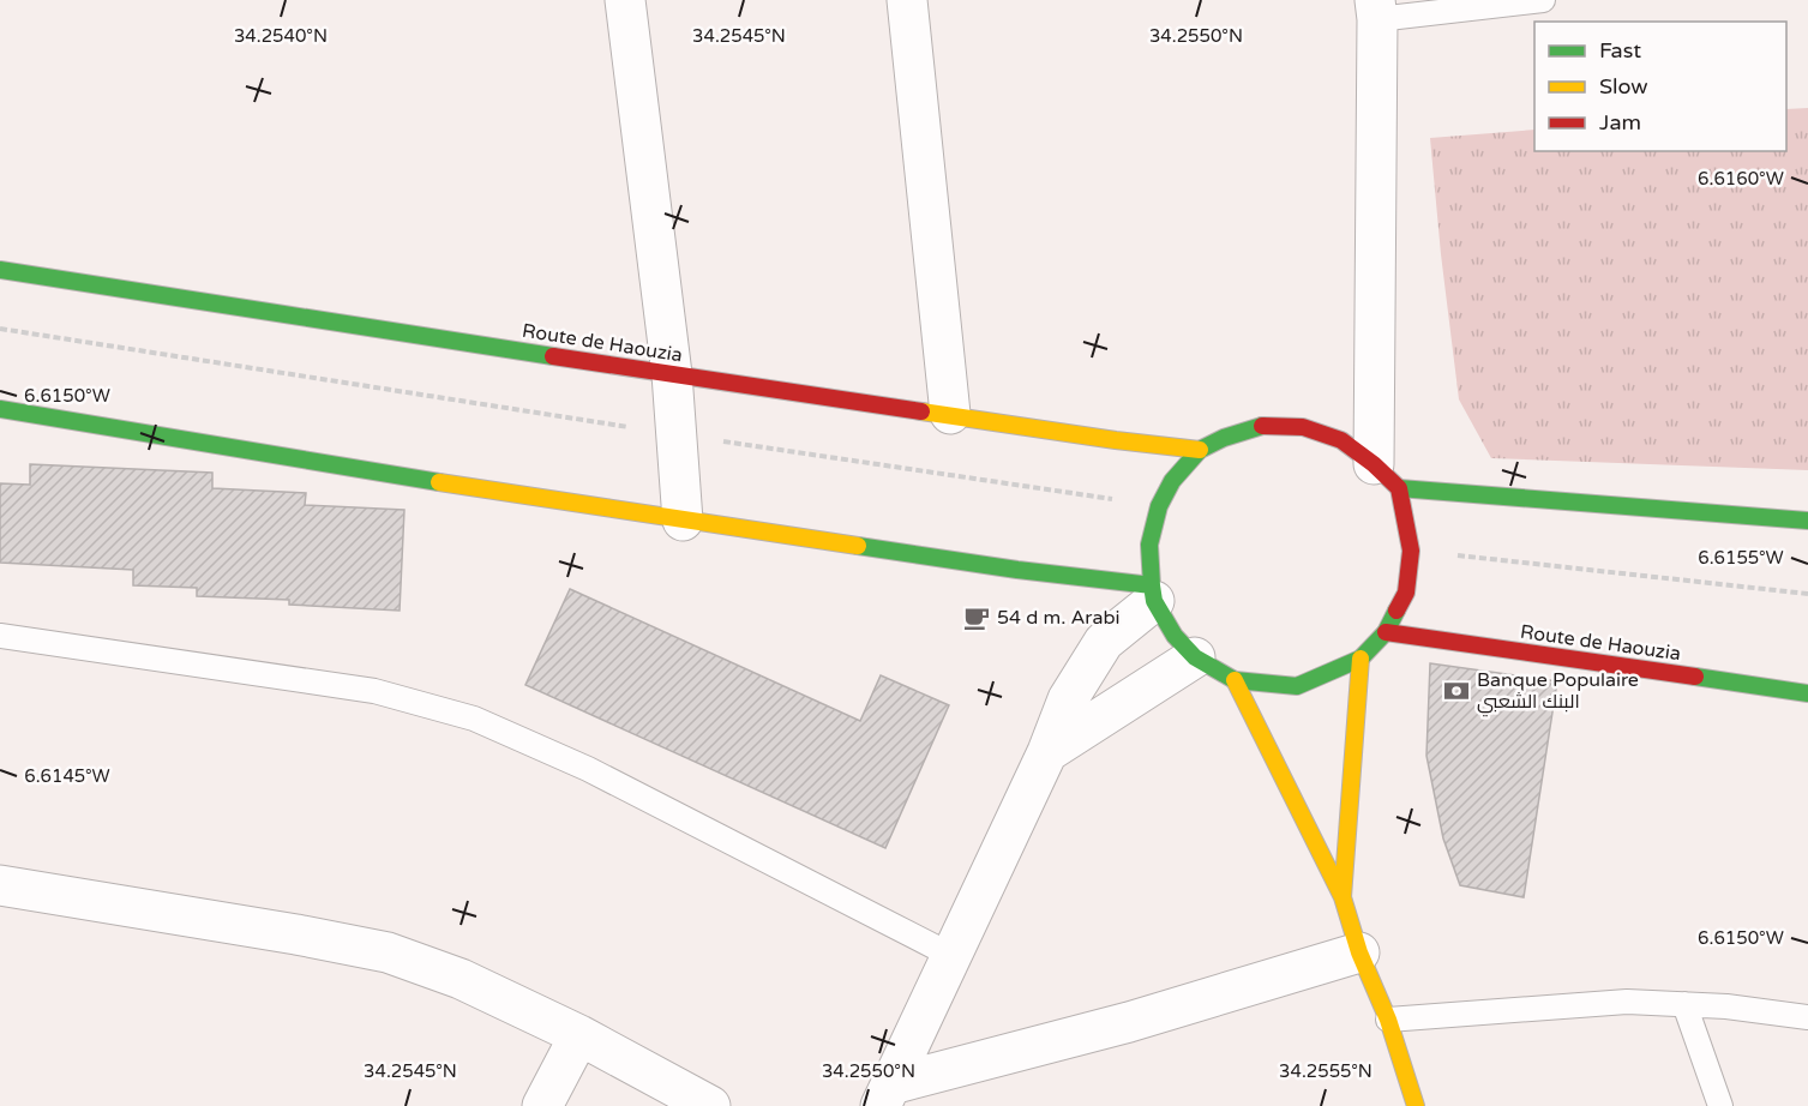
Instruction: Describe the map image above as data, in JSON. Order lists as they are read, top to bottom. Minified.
{"streets":{"street":["Route de Haouzia"]},"places":{"cafe":["54 d m. Arabi"],"bank":["Banque Populaire البنك الشعبي"]},"legend":["Fast","Slow","Jam"],"coordinates":["34.2540°N","34.2545°N","34.2550°N","6.6160°W","6.6150°W","6.6155°W","6.6145°W","34.2555°N"]}
